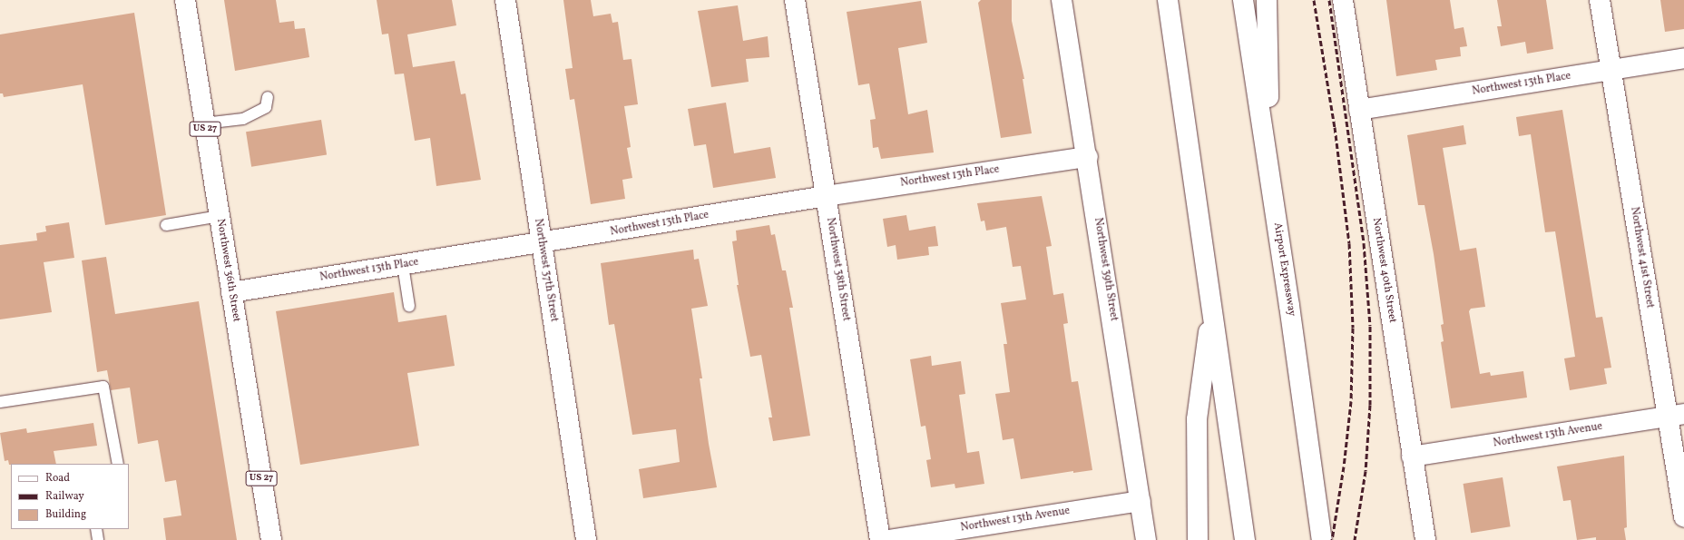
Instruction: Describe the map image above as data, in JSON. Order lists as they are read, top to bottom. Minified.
{"streets":{"main road":["Northwest 13th Place","US 27","Northwest 41st Street","Northwest 38th Street","Northwest 39th Street","Airport Expressway","Northwest 36th Street","Northwest 37th Street","Northwest 40th Street","Northwest 13th Avenue"]},"crossings":[["Northwest 13th Place","Northwest 41st Street"],["Northwest 13th Place","Northwest 38th Street"],["Northwest 13th Place","Northwest 39th Street"],["Northwest 13th Place","Northwest 36th Street"],["Northwest 13th Place","Northwest 37th Street"],["Northwest 13th Place","Northwest 40th Street"],["Northwest 41st Street","Northwest 13th Avenue"],["Northwest 39th Street","Northwest 13th Avenue"],["Northwest 40th Street","Northwest 13th Avenue"]],"legend":["Road","Railway","Building"]}
